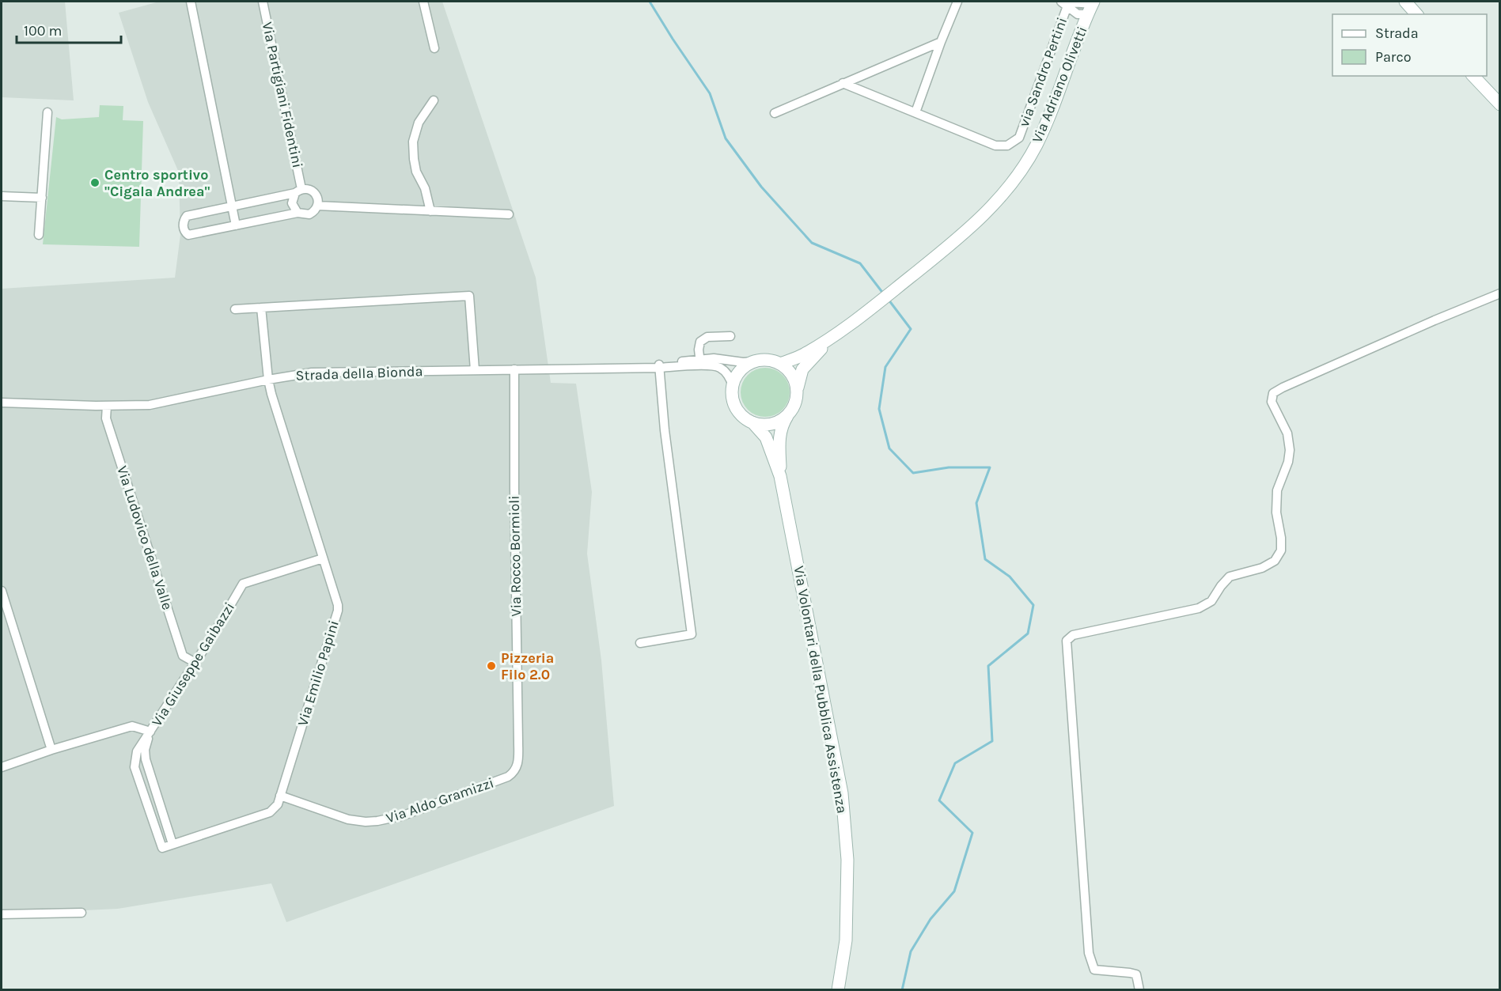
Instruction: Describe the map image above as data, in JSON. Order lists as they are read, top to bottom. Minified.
{"streets":{"street":["via Sandro Pertini","Via Adriano Olivetti","Via Partigiani Fidentini","Strada della Bionda","Via Ludovico della Valle","Via Rocco Bormioli","Via Giuseppe Gaibazzi","Via Emilio Papini","Via Volontari della Pubblica Assistenza","Via Aldo Gramizzi"]},"crossings":[["via Sandro Pertini","Via Adriano Olivetti"],["Strada della Bionda","Via Ludovico della Valle"],["Strada della Bionda","Via Rocco Bormioli"],["Strada della Bionda","Via Emilio Papini"],["Strada della Bionda","Via Volontari della Pubblica Assistenza"],["Via Ludovico della Valle","Via Giuseppe Gaibazzi"],["Via Rocco Bormioli","Via Aldo Gramizzi"],["Via Giuseppe Gaibazzi","Via Emilio Papini"],["Via Emilio Papini","Via Aldo Gramizzi"]],"places":["Centro sportivo \"Cigala Andrea\"","Pizzeria Filo 2.0"],"legend":["Strada","Parco"],"scale_bar":"100 m"}
